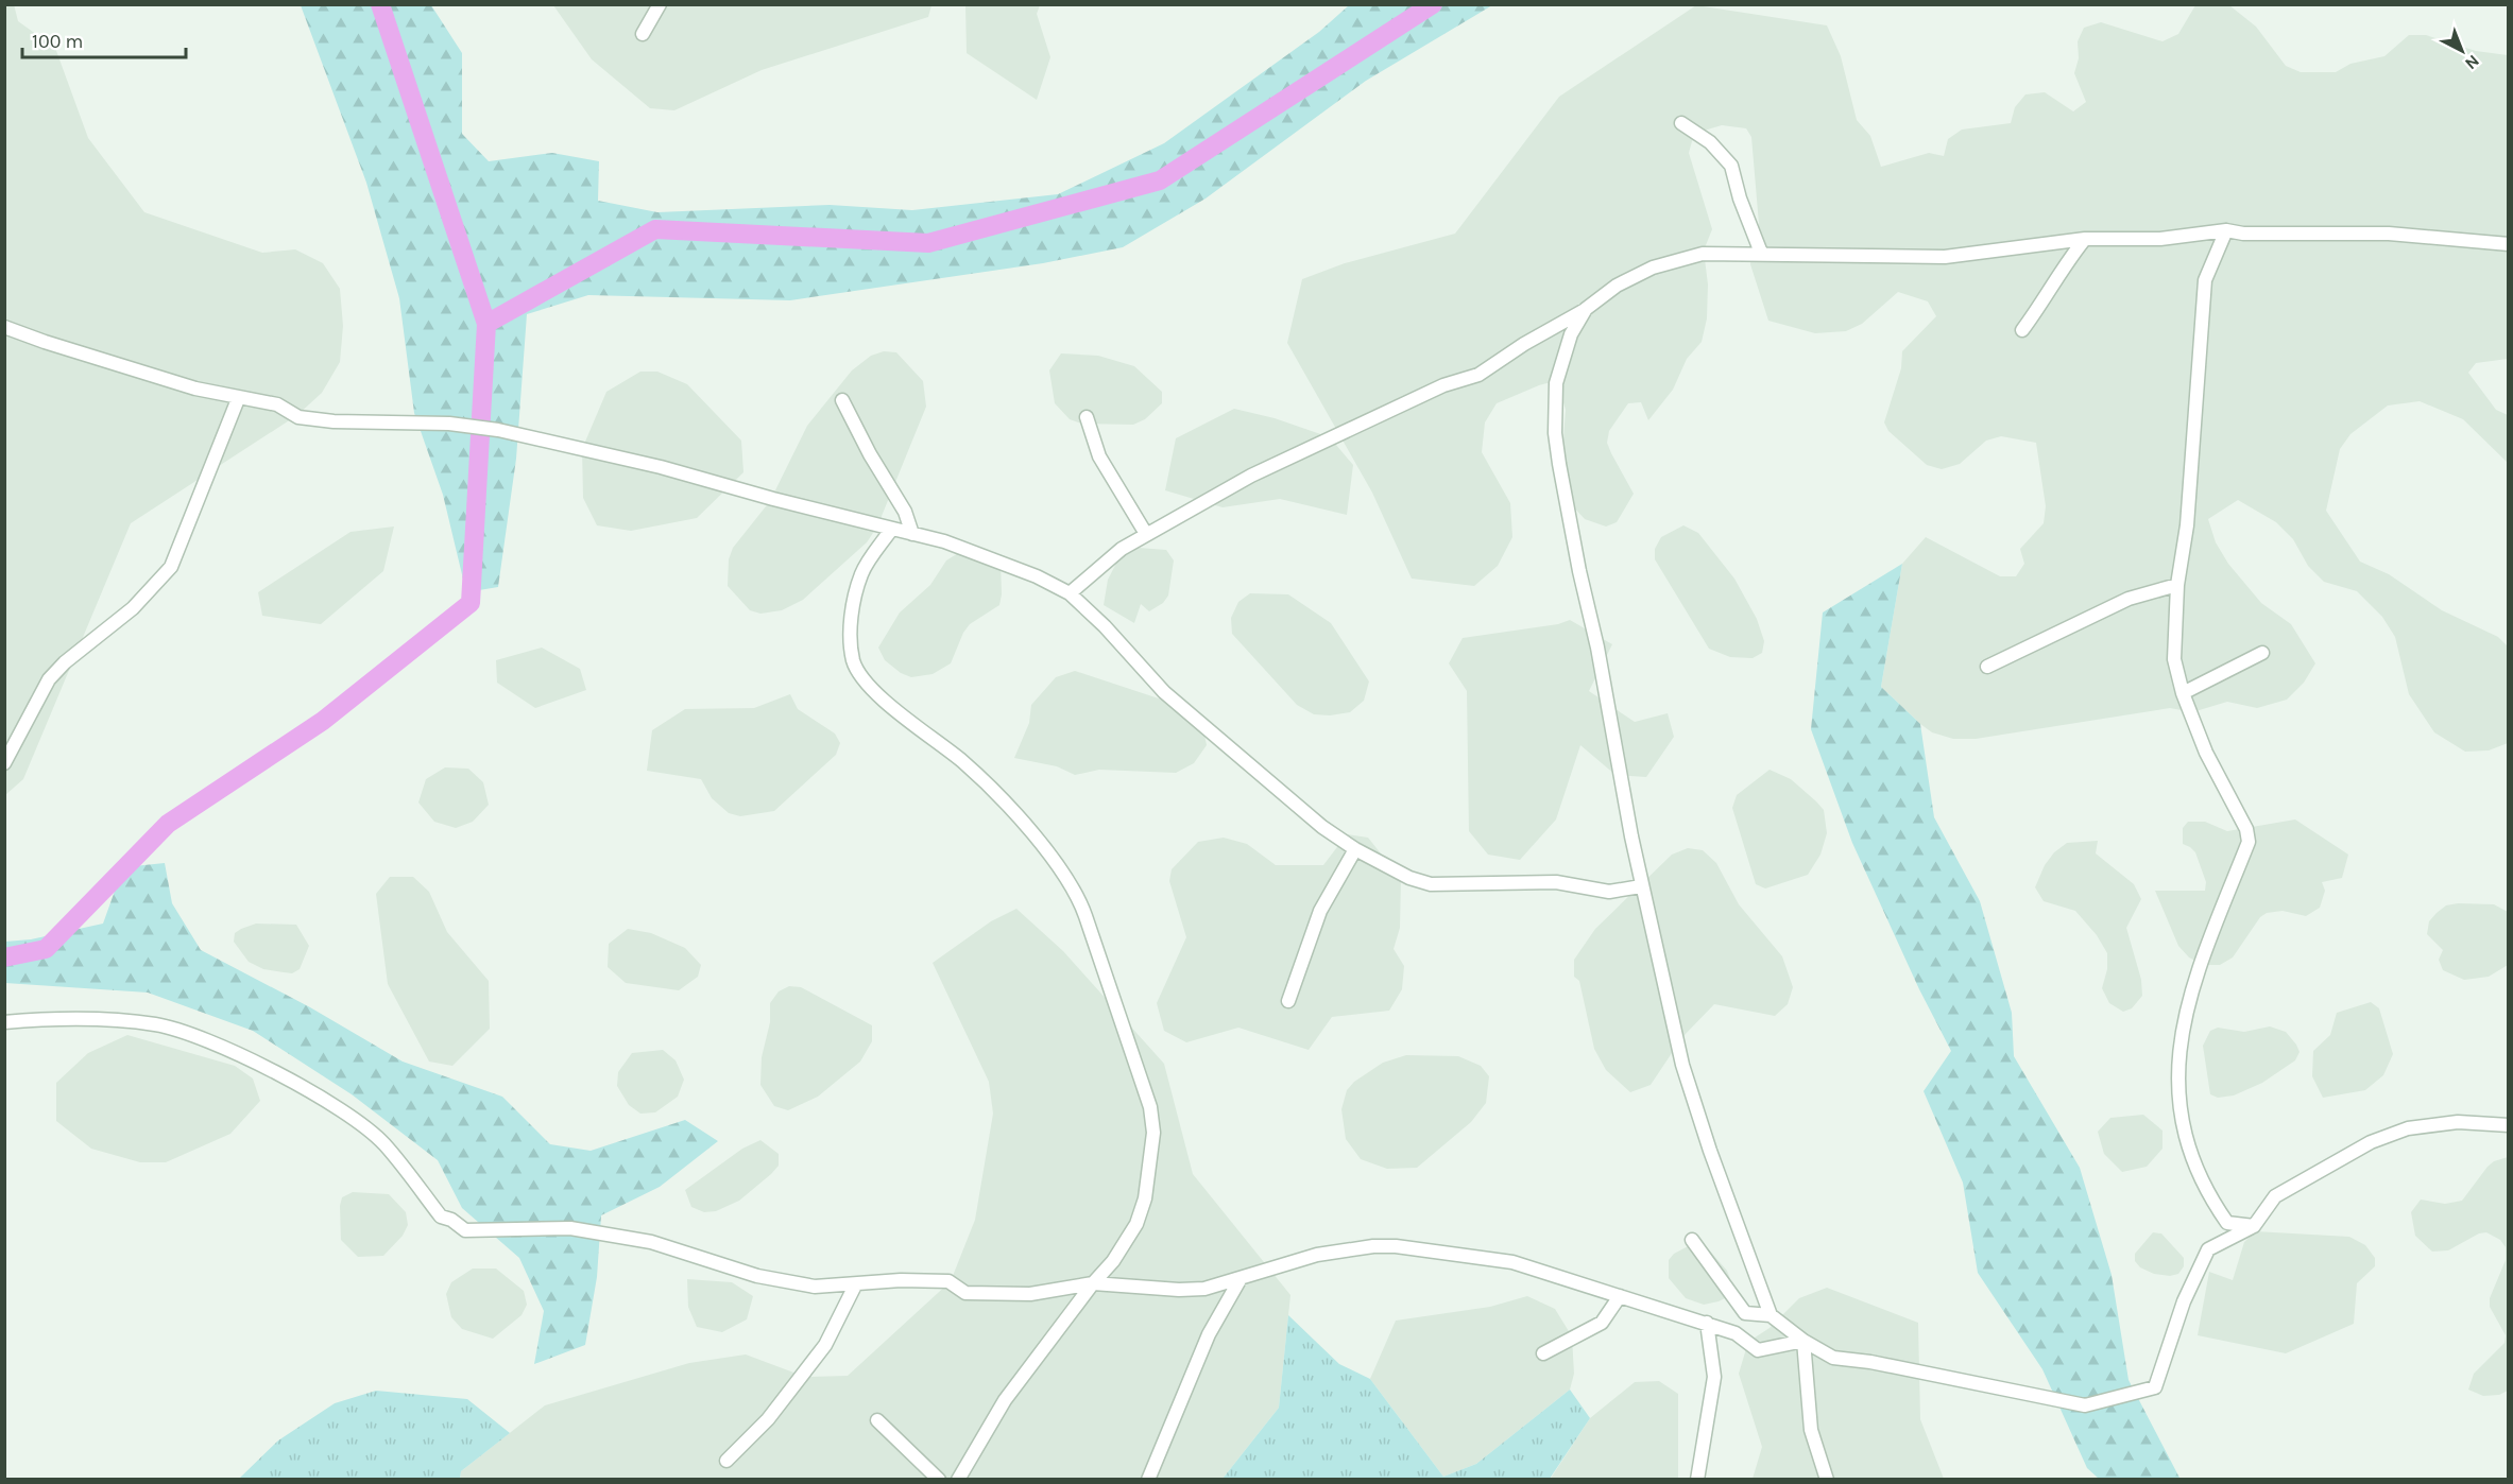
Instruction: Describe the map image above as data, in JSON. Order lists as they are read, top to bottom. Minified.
{"scale_bar":"100 m","north":"bottom right"}
